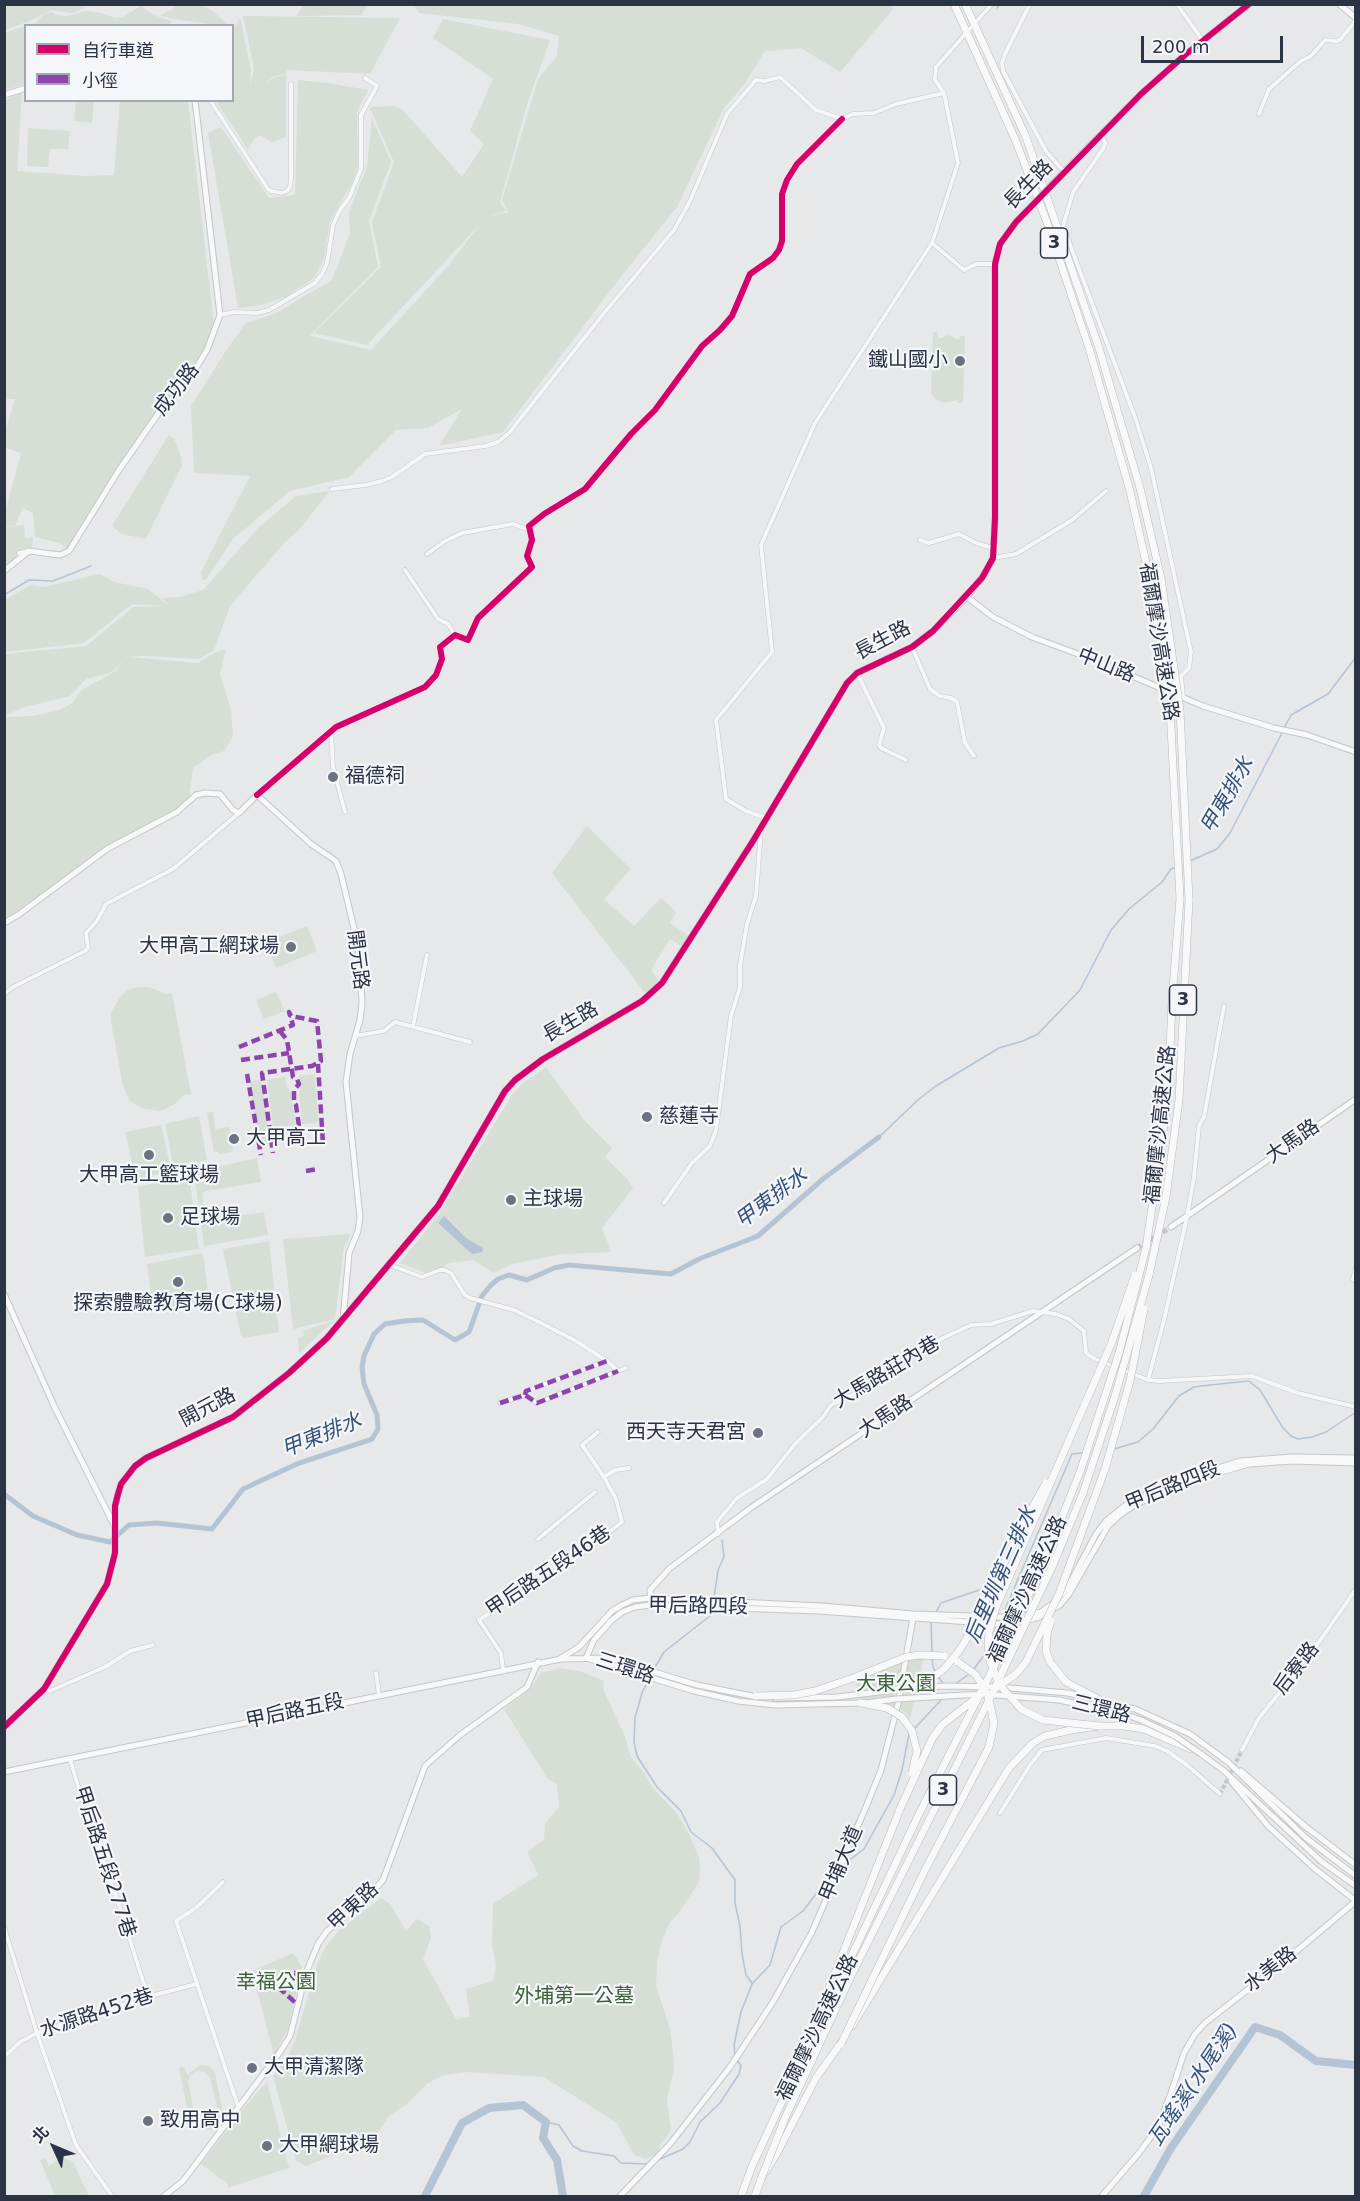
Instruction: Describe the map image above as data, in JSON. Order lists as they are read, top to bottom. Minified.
{"streets":{"highway":["3","福爾摩沙高速公路"],"street":["長生路","成功路","中山路","開元路","大馬路","大馬路莊內巷","甲后路四段","甲后路五段46巷","三環路","后寮路","甲后路五段","甲后路五段277巷","甲埔大道","甲東路","水美路","水源路452巷"]},"crossings":[["長生路","中山路"],["長生路","開元路"],["大馬路","大馬路莊內巷"],["大馬路","甲后路四段"],["甲后路四段","三環路"],["甲后路四段","甲后路五段"],["甲后路四段","甲埔大道"],["甲后路五段46巷","甲后路五段"],["三環路","甲后路五段"],["甲后路五段","甲后路五段277巷"],["甲后路五段","甲東路"],["甲后路五段277巷","水源路452巷"]],"water":["甲東排水","后里圳第三排水","瓦瑤溪(水尾溪)"],"parks":["大東公園","幸福公園","外埔第一公墓"],"places":["鐵山國小","福德祠","大甲高工網球場","慈蓮寺","大甲高工","大甲高工籃球場","主球場","足球場","探索體驗教育場(C球場)","西天寺天君宮","大甲清潔隊","致用高中","大甲網球場"],"legend":["自行車道","小徑"],"scale_bar":"200 m","north":"top left"}
